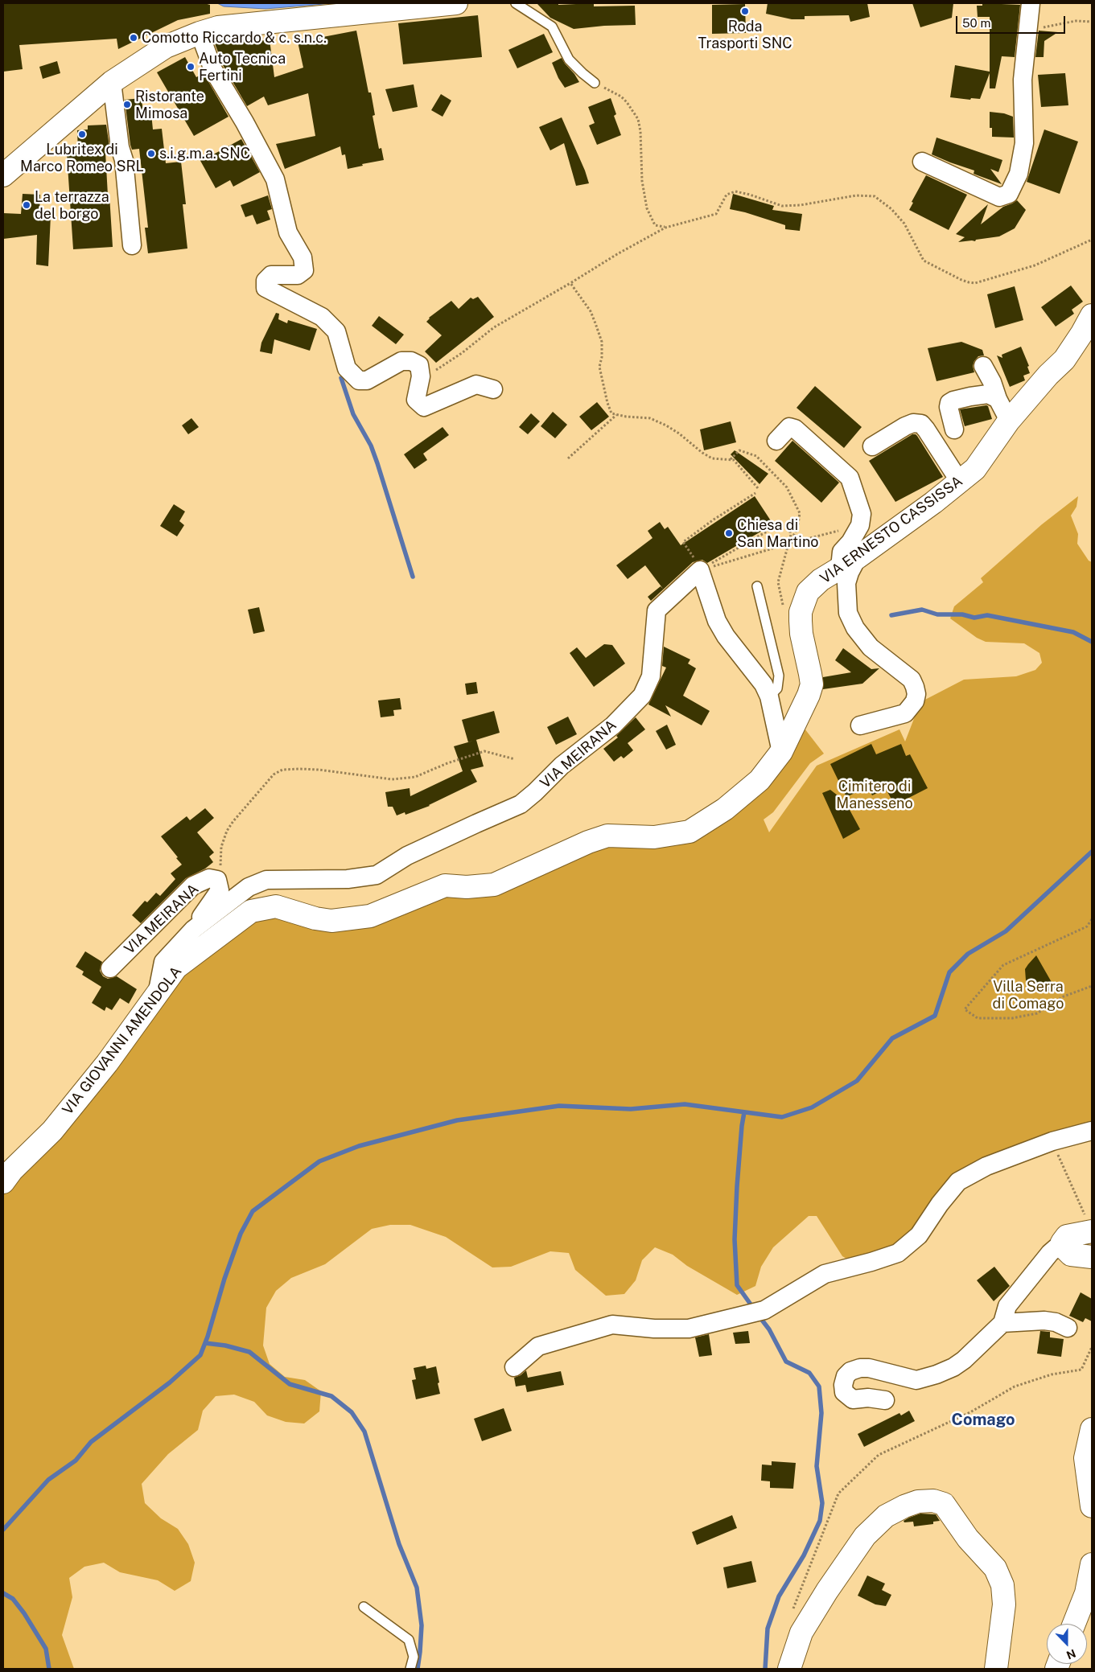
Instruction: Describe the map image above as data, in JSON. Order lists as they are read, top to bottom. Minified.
{"streets":{"street":["VIA ERNESTO CASSISSA","VIA MEIRANA","VIA GIOVANNI AMENDOLA"]},"crossings":[["VIA ERNESTO CASSISSA","VIA GIOVANNI AMENDOLA"],["VIA MEIRANA","VIA GIOVANNI AMENDOLA"]],"districts":["Comago"],"parks":["Cimitero di Manesseno","Villa Serra di Comago"],"places":["Roda Trasporti SNC","Comotto Riccardo & c. s.n.c.","Auto Tecnica Fertini","Ristorante Mimosa","Lubritex di Marco Romeo SRL","s.i.g.m.a. SNC","La terrazza del borgo","Chiesa di San Martino"],"scale_bar":"50 m","north":"bottom"}
